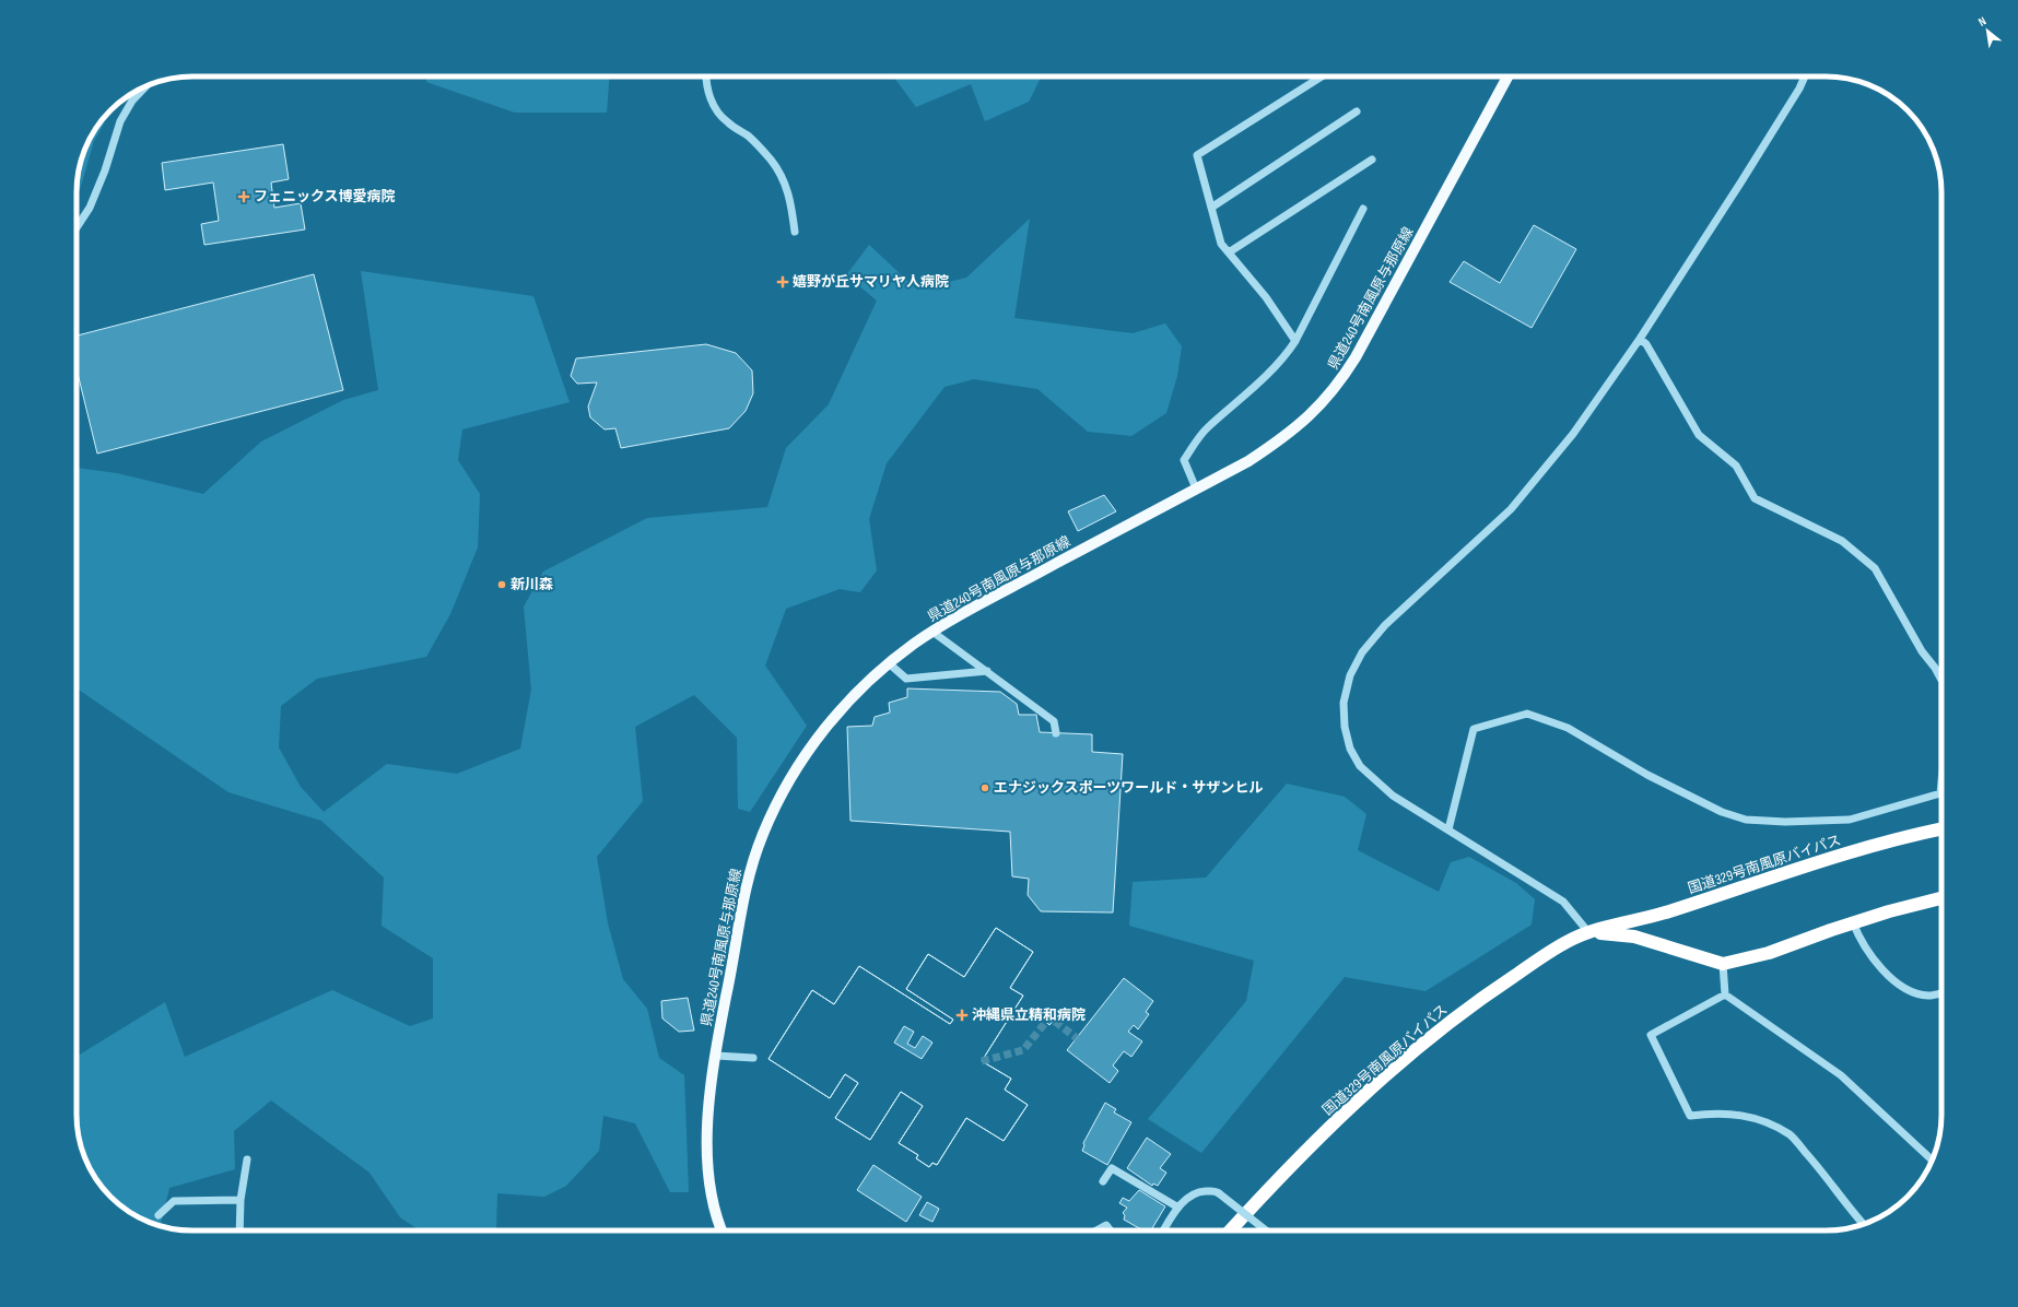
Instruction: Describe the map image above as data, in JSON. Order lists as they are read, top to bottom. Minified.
{"streets":{"highway":["国道329号南風原バイパス"],"main road":["県道240号南風原与那原線"]},"places":{"health":["フェニックス博愛病院","嬉野が丘サマリヤ人病院","沖縄県立精和病院"],"other":["新川森","エナジックスポーツワールド・サザンヒル"]},"north":"top left"}
